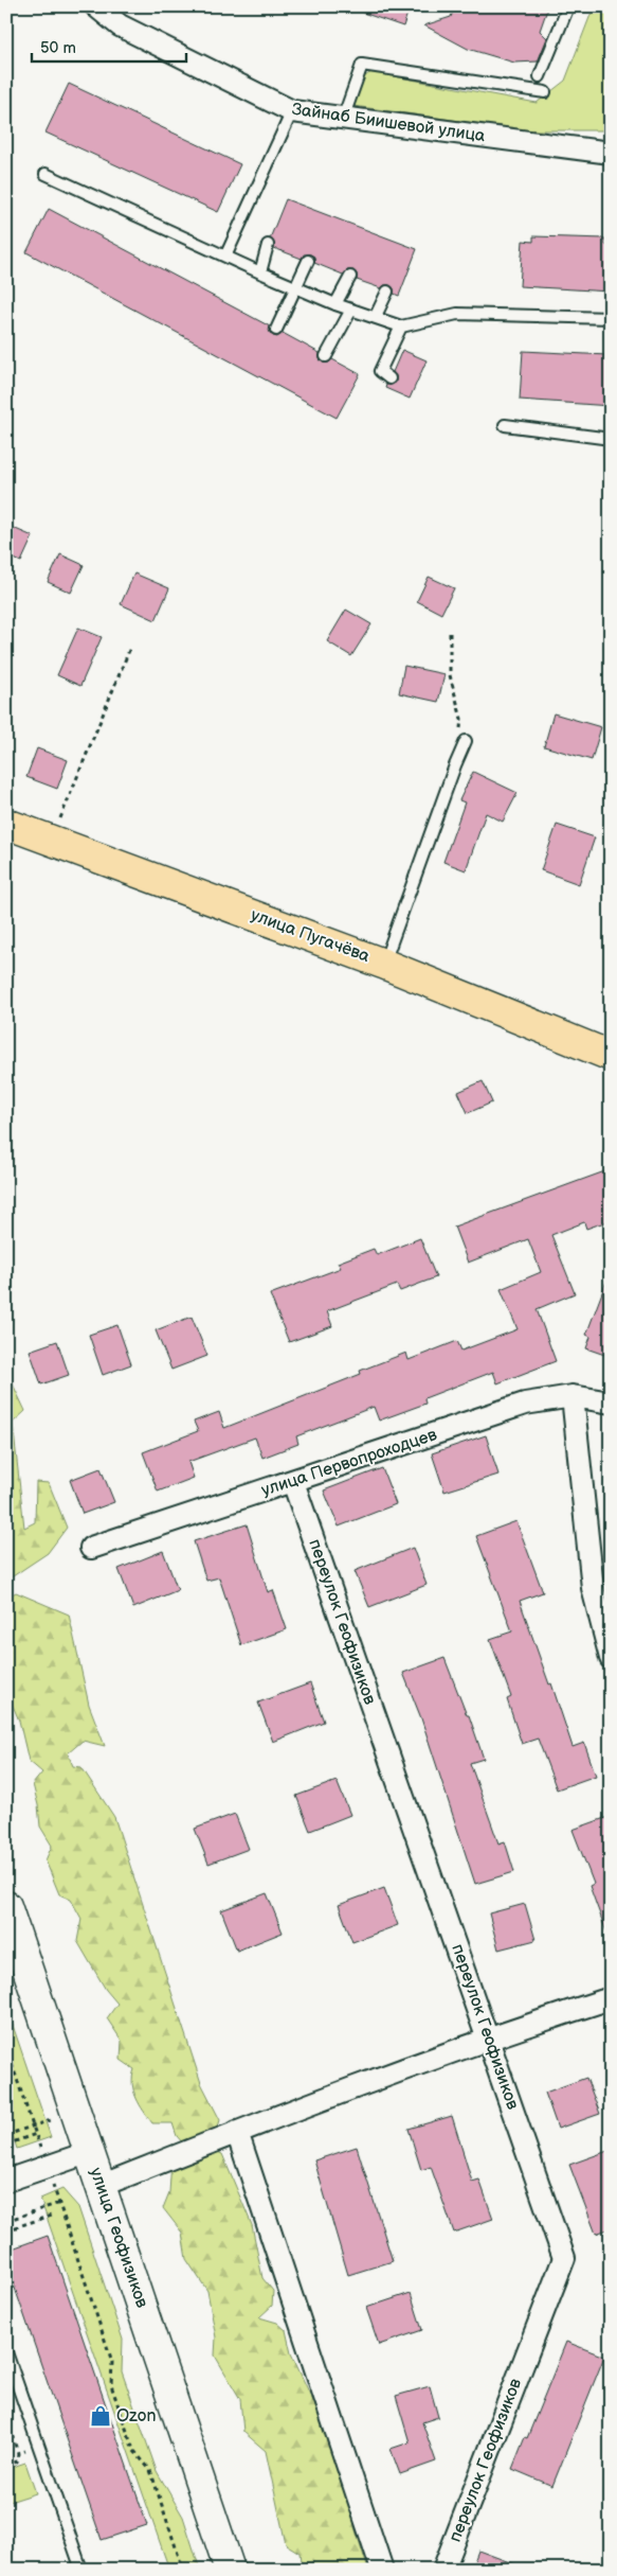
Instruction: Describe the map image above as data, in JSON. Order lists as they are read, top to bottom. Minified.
{"streets":{"main road":["улица Пугачёва"],"street":["Зайнаб Биишевой улица","улица Первопроходцев","переулок Геофизиков","улица Геофизиков"]},"crossings":[["улица Первопроходцев","переулок Геофизиков"]],"places":{"shop":["Ozon"]},"scale_bar":"50 m"}
